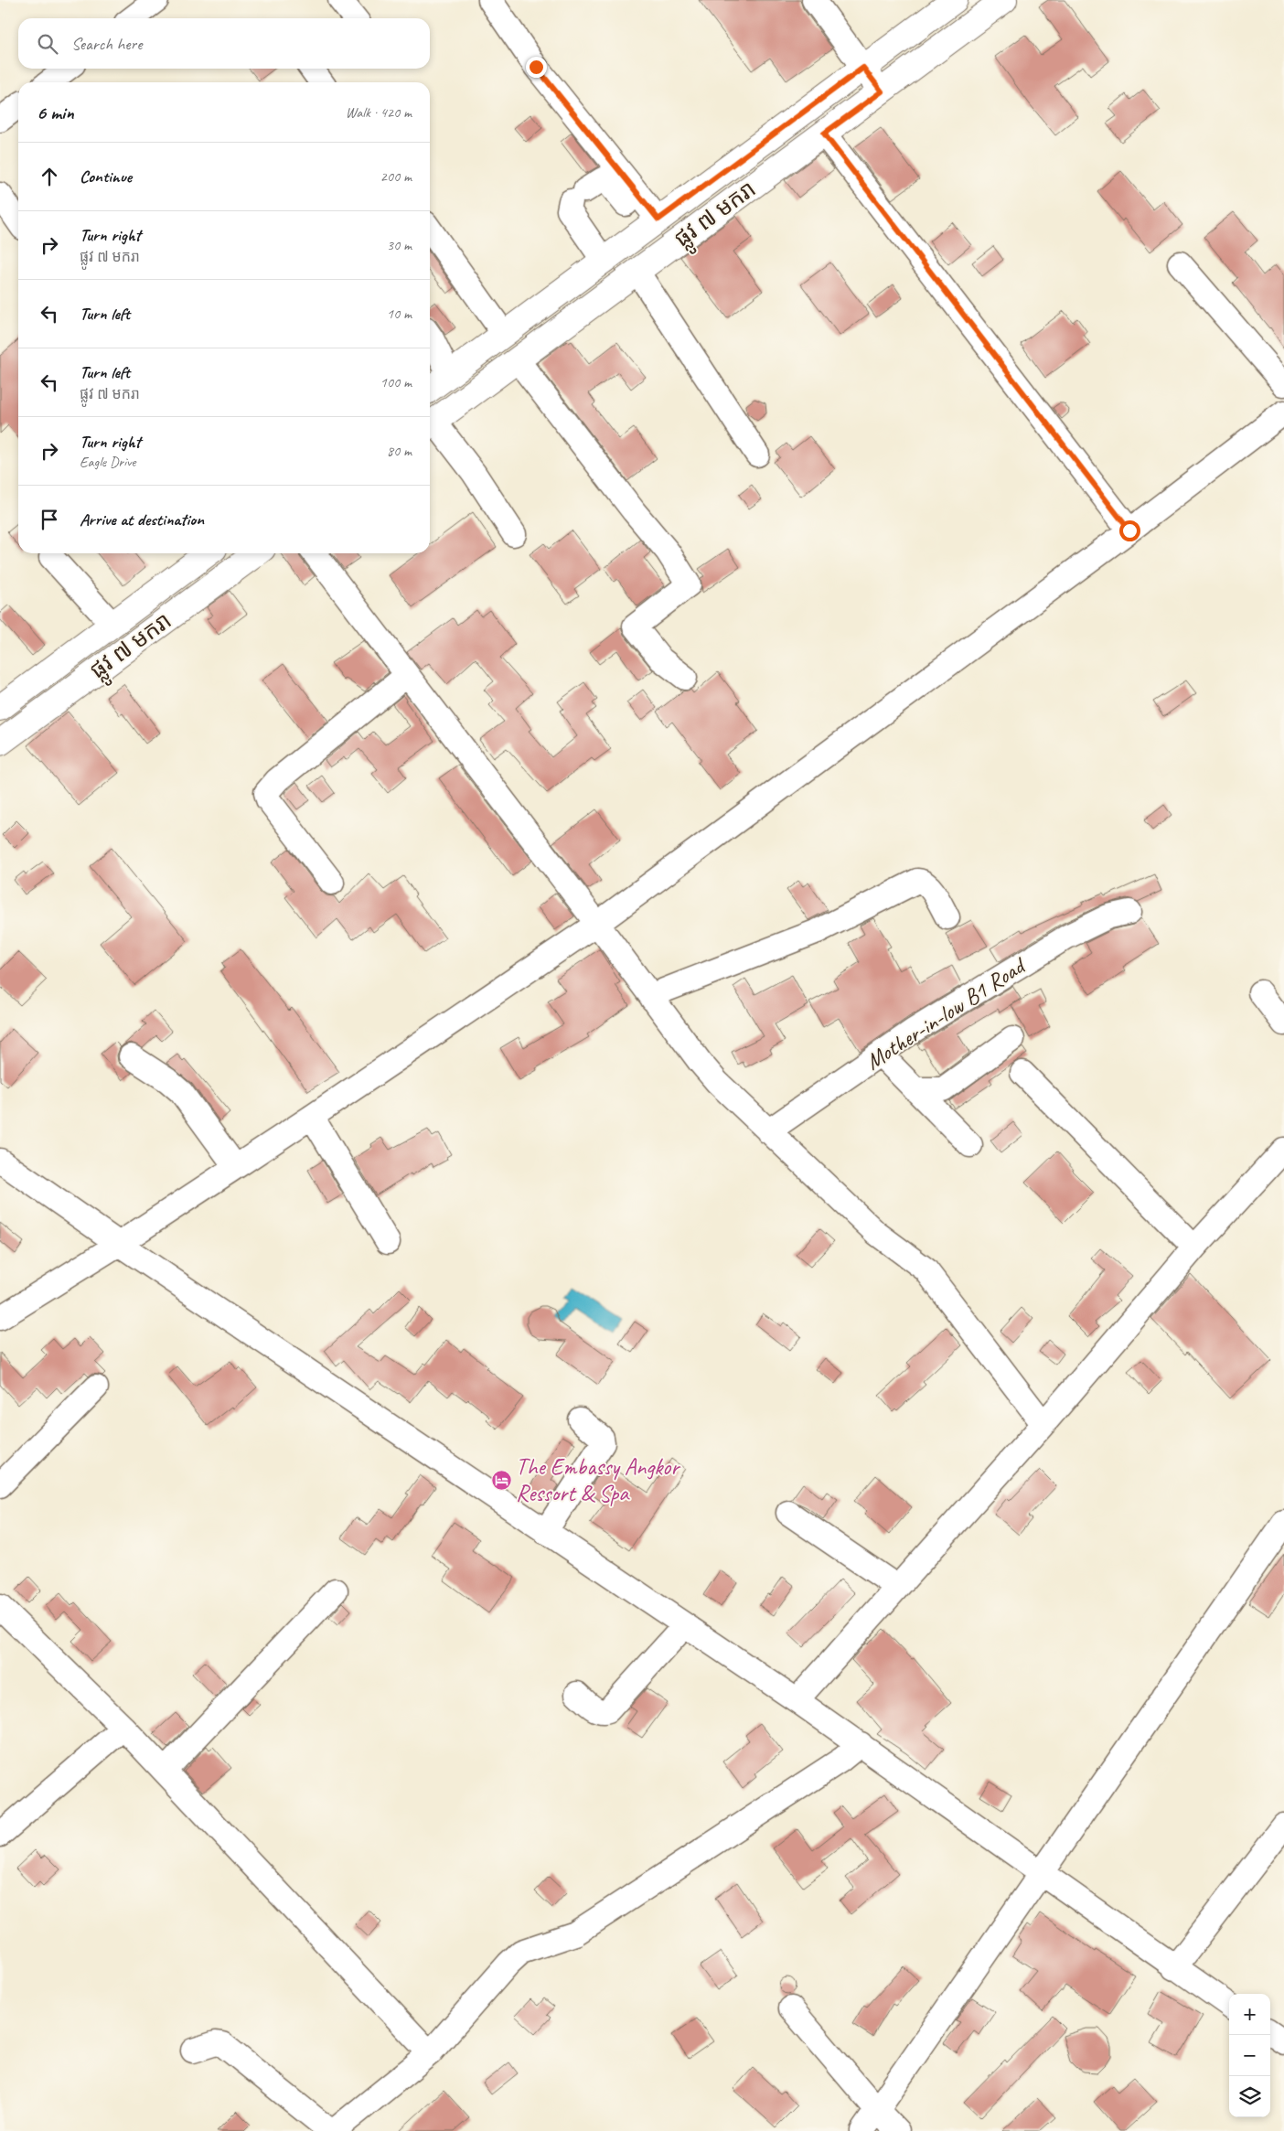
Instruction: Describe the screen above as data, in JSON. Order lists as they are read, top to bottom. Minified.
{"streets":{"main road":["ផ្លូវ ៧ មករា"],"street":["Mother-in-low B1 Road"]},"places":{"hotel":["The Embassy Angkor Ressort & Spa"]},"page":{"search":"Search here","heading":["6 min","Walk · 420 m"],"list":[["Continue","200 m"],["Turn right","ផ្លូវ ៧ មករា","30 m"],["Turn left","10 m"],["Turn left","ផ្លូវ ៧ មករា","100 m"],["Turn right","Eagle Drive","80 m"],"Arrive at destination"],"map_buttons":["+","−"]}}
